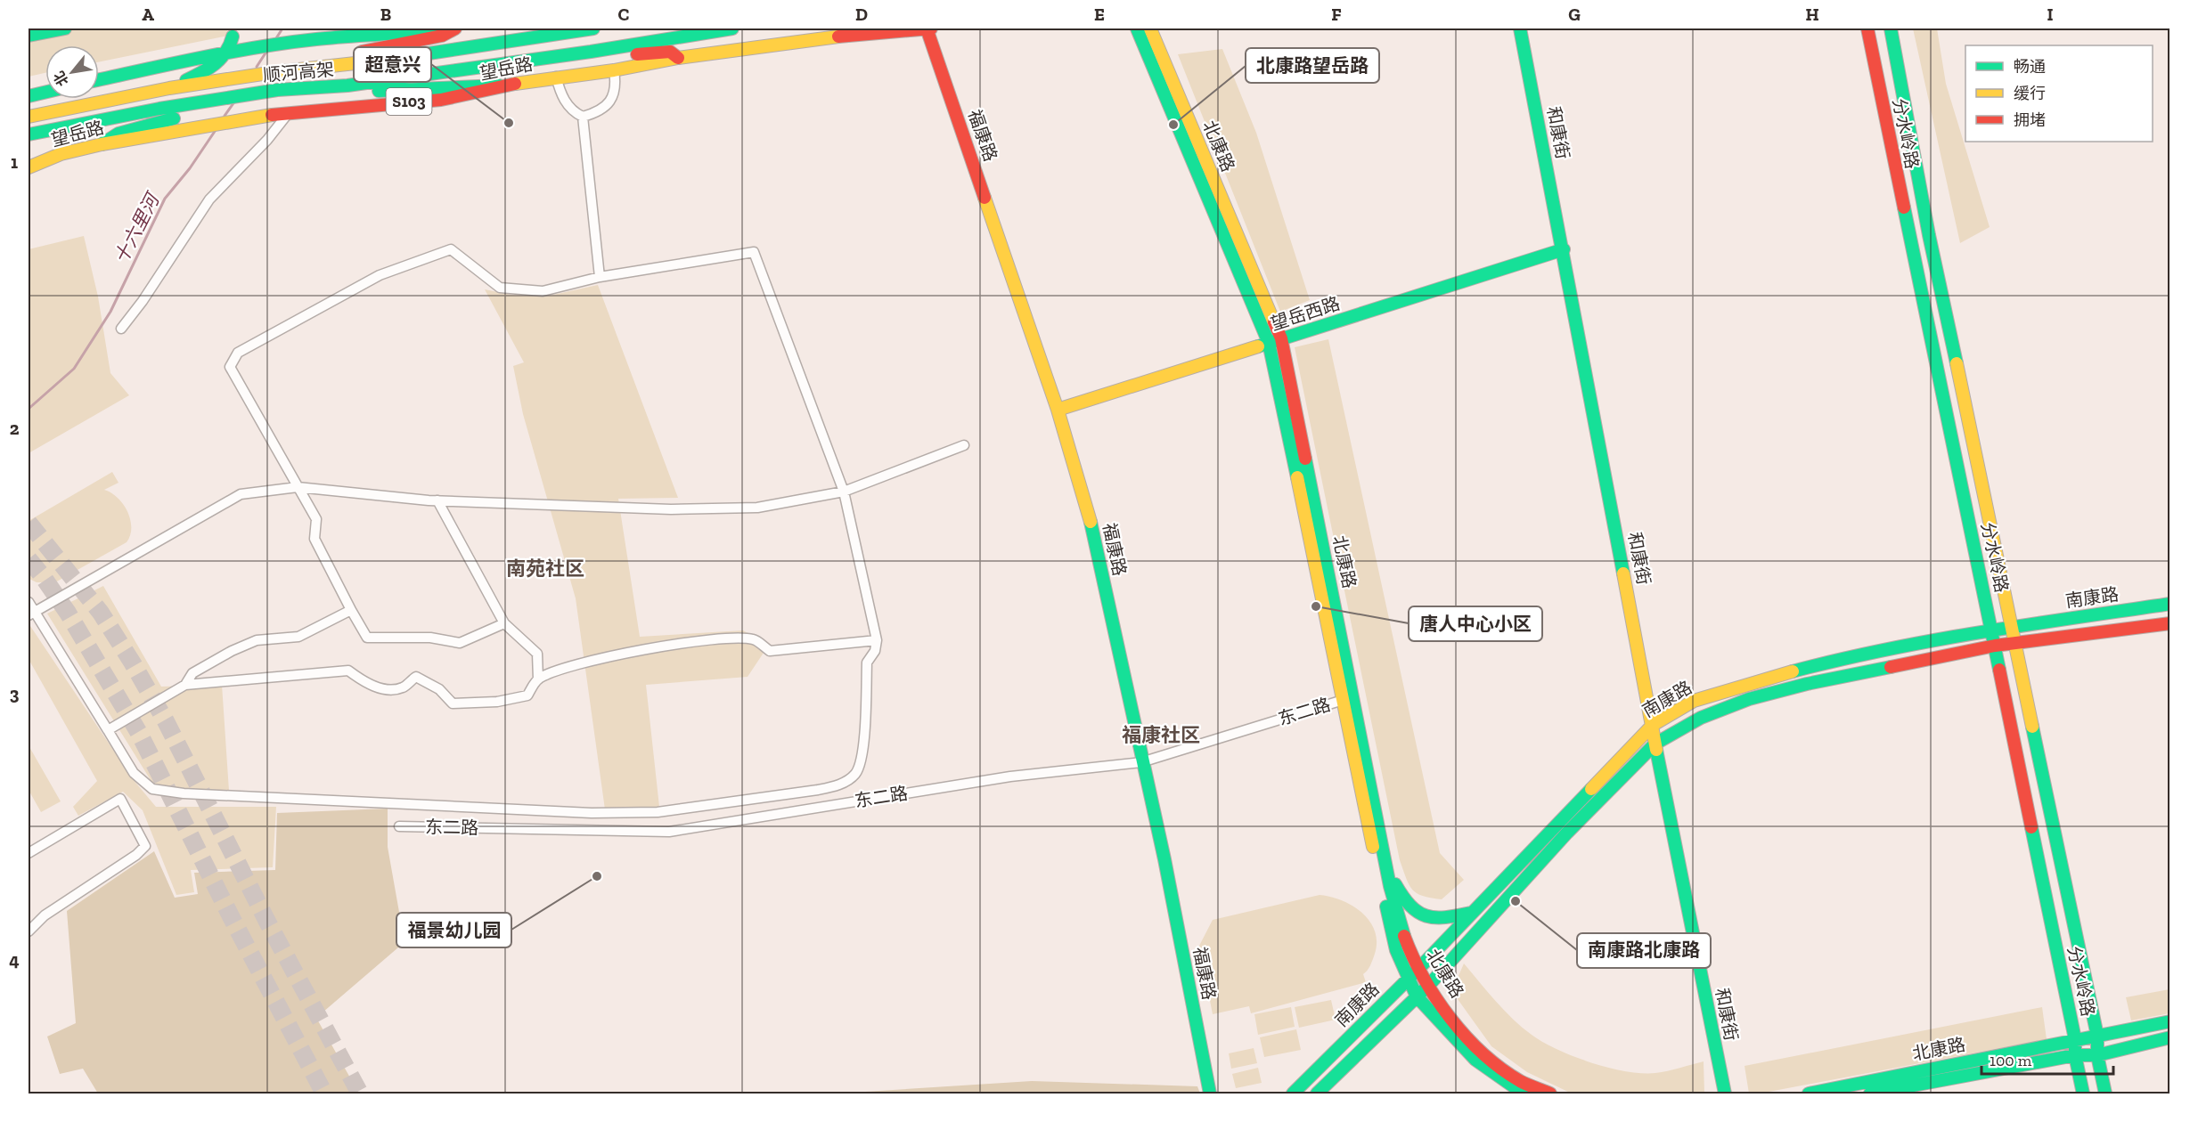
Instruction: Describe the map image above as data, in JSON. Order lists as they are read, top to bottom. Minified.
{"streets":{"main road":["望岳路","顺河高架","S103","和康街","分水岭路","福康路","北康路","望岳西路","南康路"],"street":["东二路"]},"crossings":[["望岳路","福康路"],["和康街","望岳西路"],["和康街","南康路"],["分水岭路","北康路"],["分水岭路","南康路"],["福康路","望岳西路"],["福康路","东二路"],["北康路","望岳西路"],["北康路","南康路"],["北康路","东二路"]],"districts":["南苑社区","福康社区"],"water":["十六里河"],"places":["超意兴","北康路望岳路","唐人中心小区","福景幼儿园","南康路北康路"],"legend":["畅通","缓行","拥堵"],"scale_bar":"100 m","north":"bottom left","grid":{"columns":["A","B","C","D","E","F","G","H","I"],"rows":["1","2","3","4"]}}
